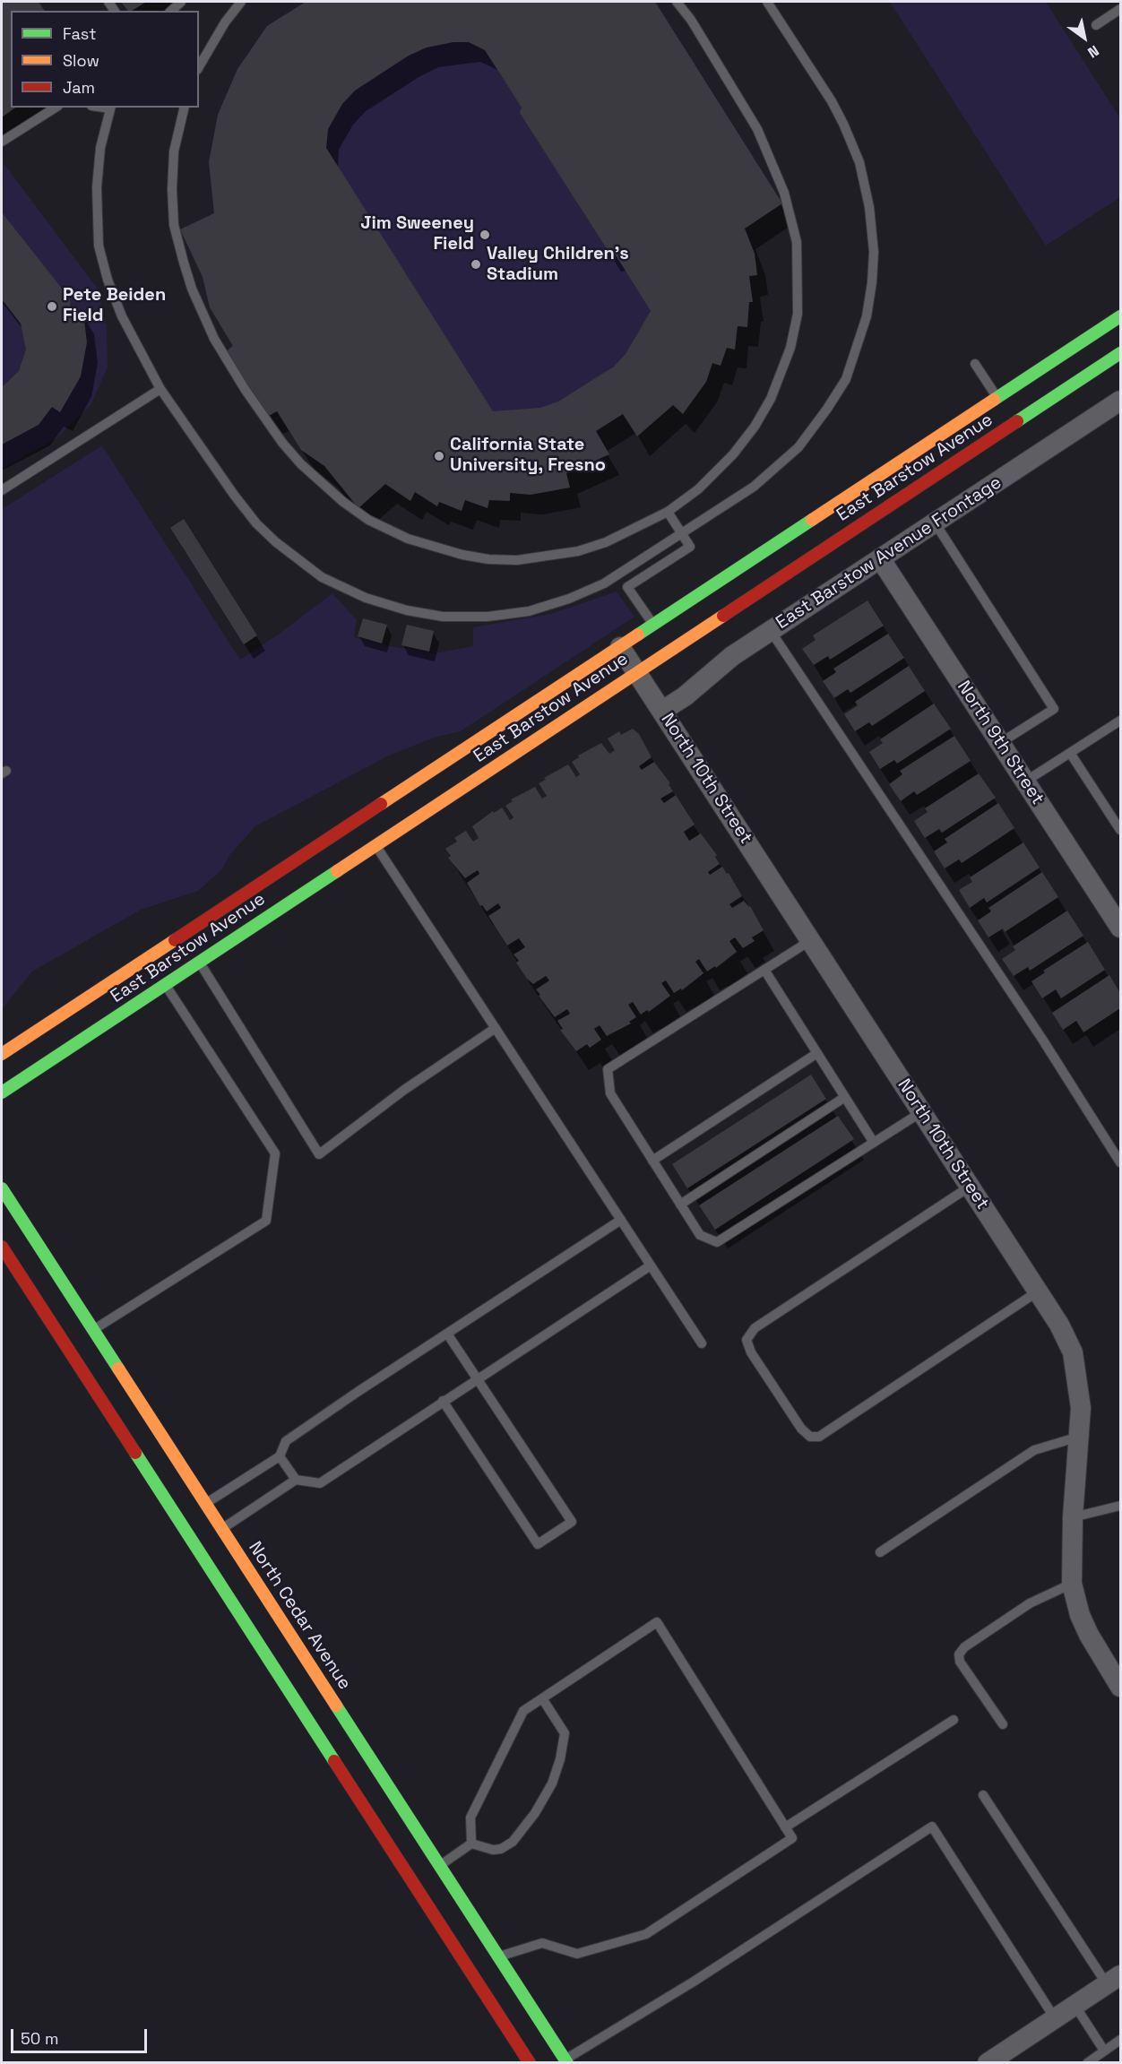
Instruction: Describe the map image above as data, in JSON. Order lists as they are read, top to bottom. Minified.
{"streets":{"main road":["East Barstow Avenue","North Cedar Avenue"],"street":["East Barstow Avenue Frontage","North 9th Street","North 10th Street"]},"crossings":[["East Barstow Avenue","North 10th Street"],["East Barstow Avenue Frontage","North 9th Street"],["East Barstow Avenue Frontage","North 10th Street"]],"places":["Jim Sweeney Field","Valley Children's Stadium","Pete Beiden Field","California State University, Fresno"],"legend":["Fast","Slow","Jam"],"scale_bar":"50 m","north":"bottom right"}
